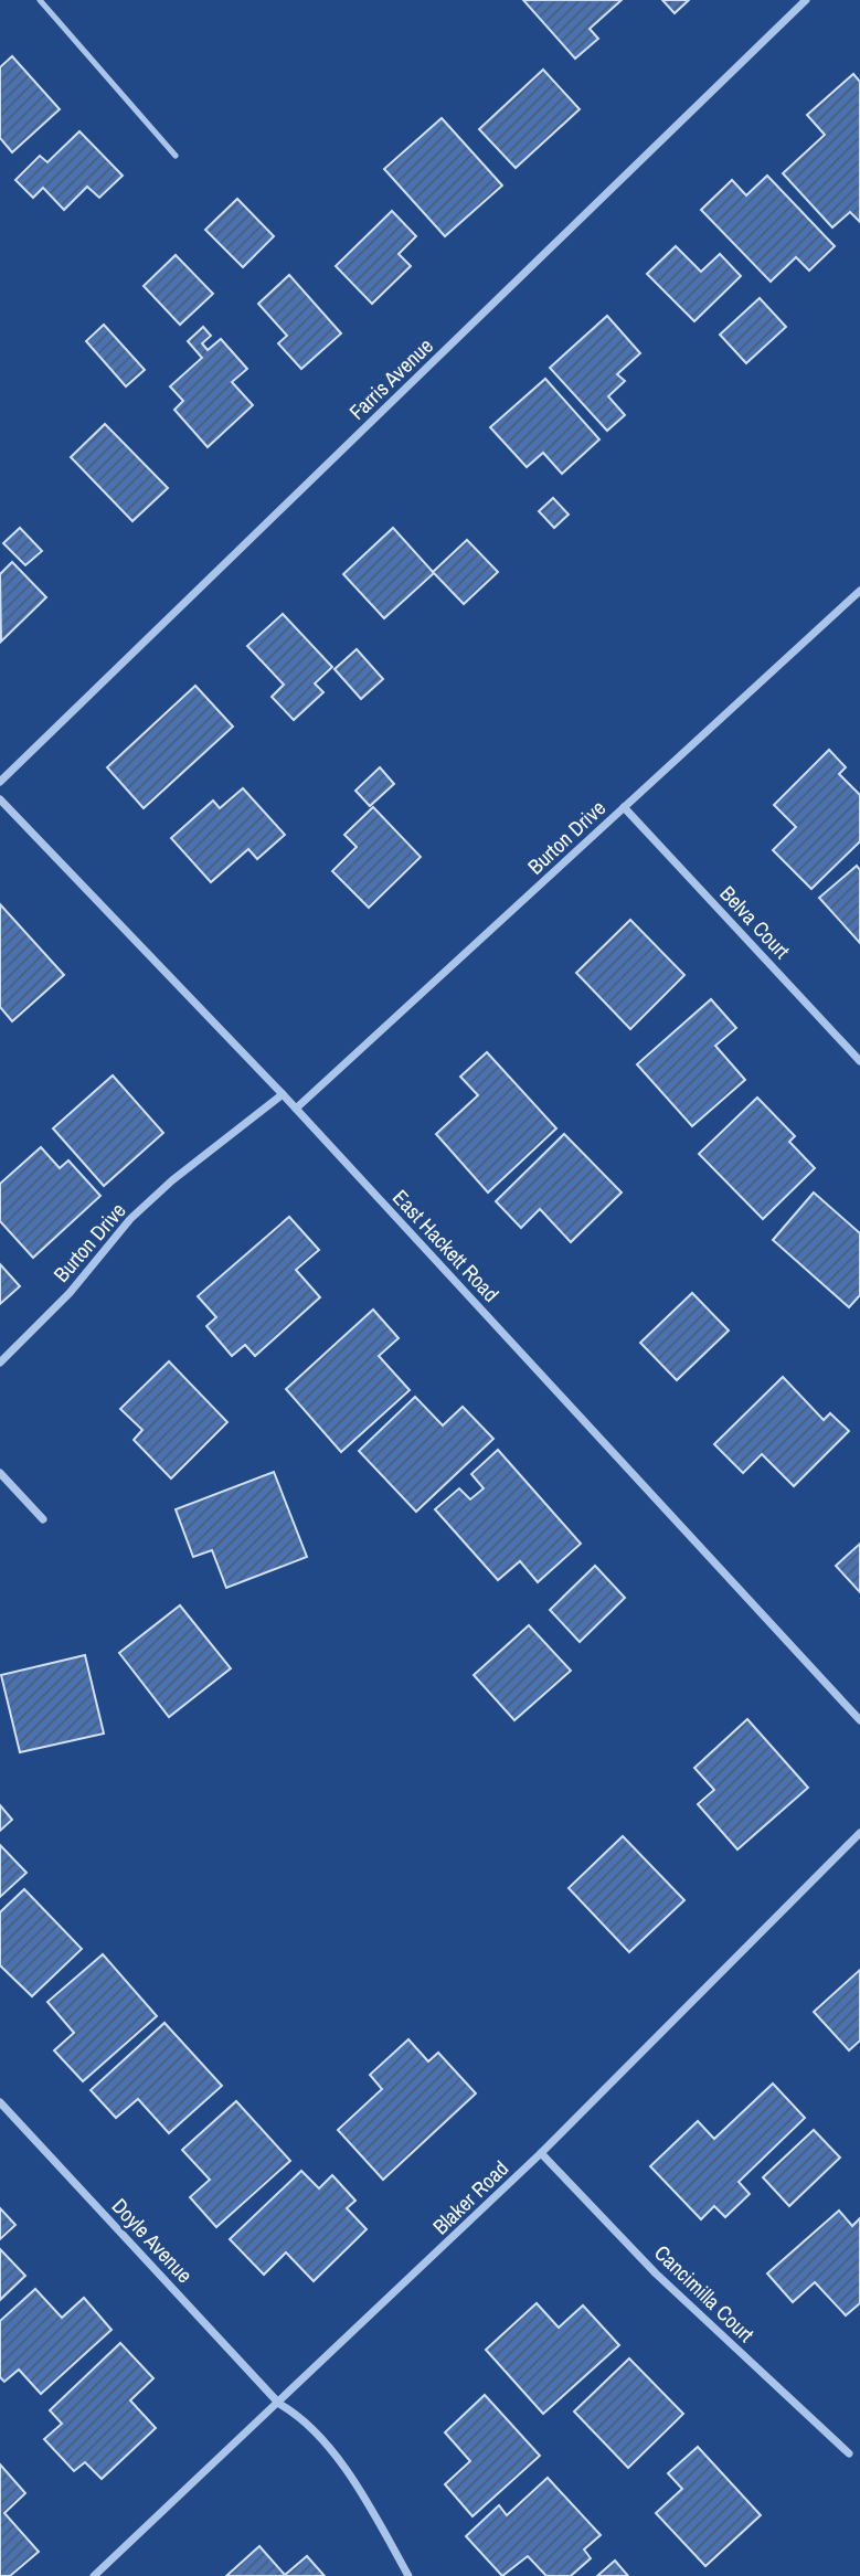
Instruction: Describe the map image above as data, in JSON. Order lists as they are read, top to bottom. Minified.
{"streets":{"street":["Farris Avenue","Burton Drive","Belva Court","East Hackett Road","Blaker Road","Doyle Avenue","Cancimilla Court"]},"crossings":[["Burton Drive","Belva Court"],["Burton Drive","East Hackett Road"],["Blaker Road","Doyle Avenue"],["Blaker Road","Cancimilla Court"]]}
